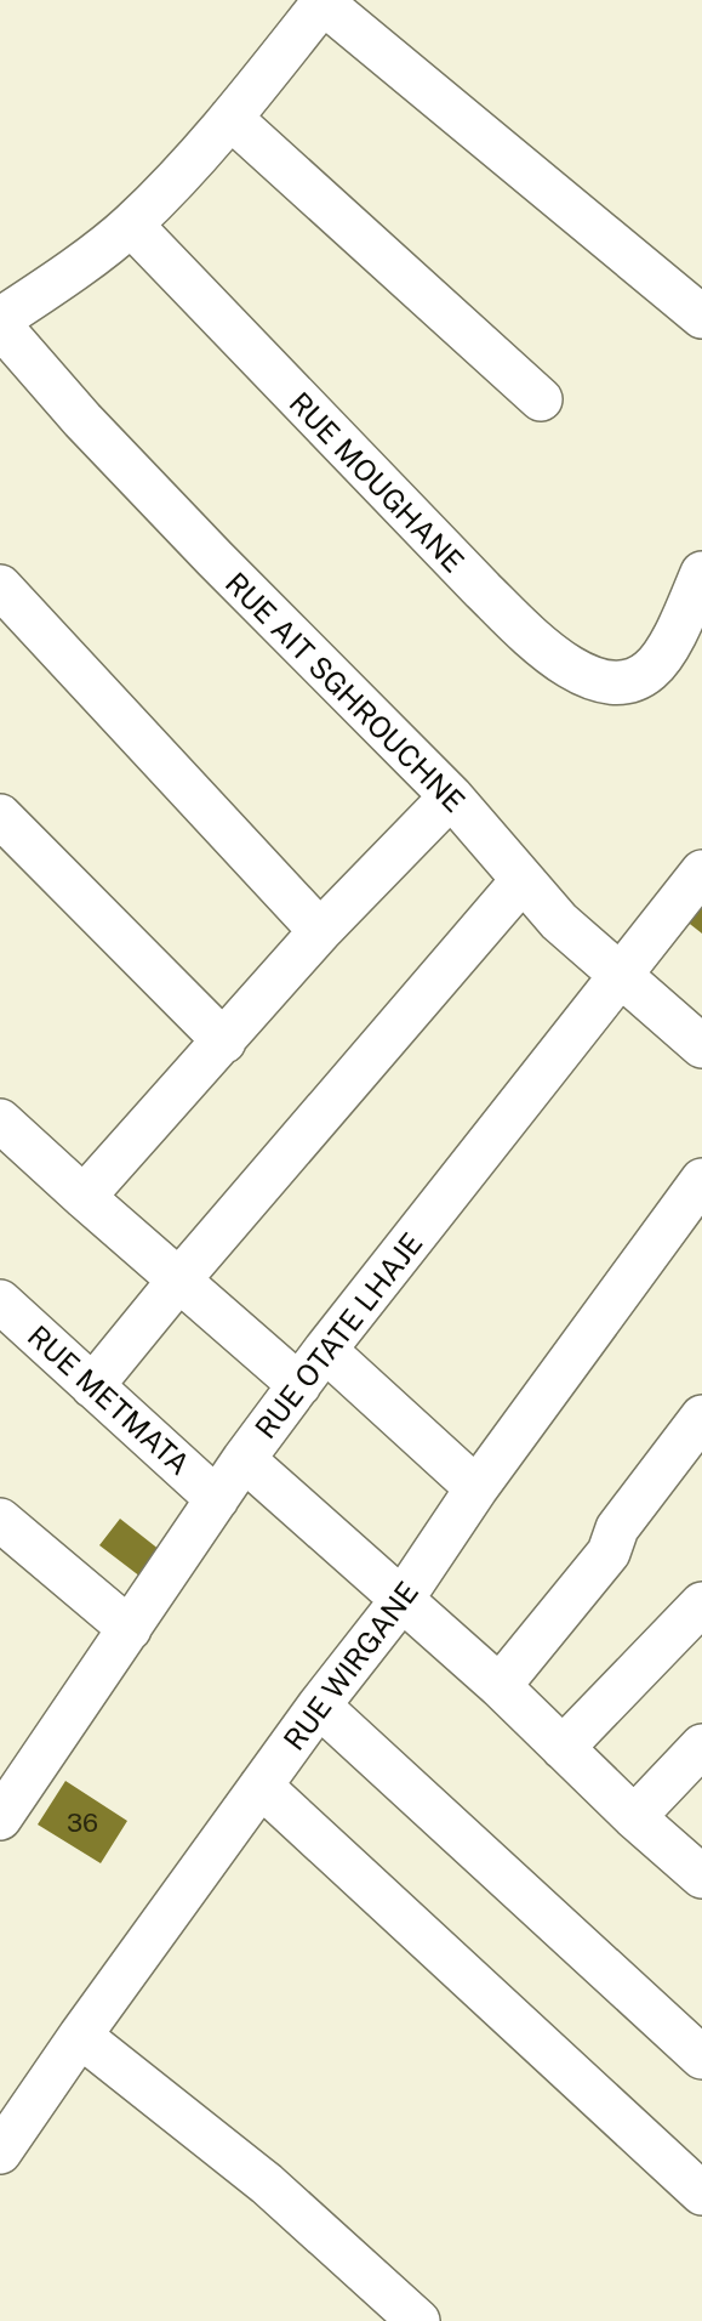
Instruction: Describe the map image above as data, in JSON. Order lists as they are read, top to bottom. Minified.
{"streets":{"street":["RUE MOUGHANE","RUE AIT SGHROUCHNE","RUE OTATE LHAJE","RUE METMATA","RUE WIRGANE"]},"crossings":[["RUE AIT SGHROUCHNE","RUE OTATE LHAJE"],["RUE OTATE LHAJE","RUE METMATA"]],"house_numbers":["36"]}
